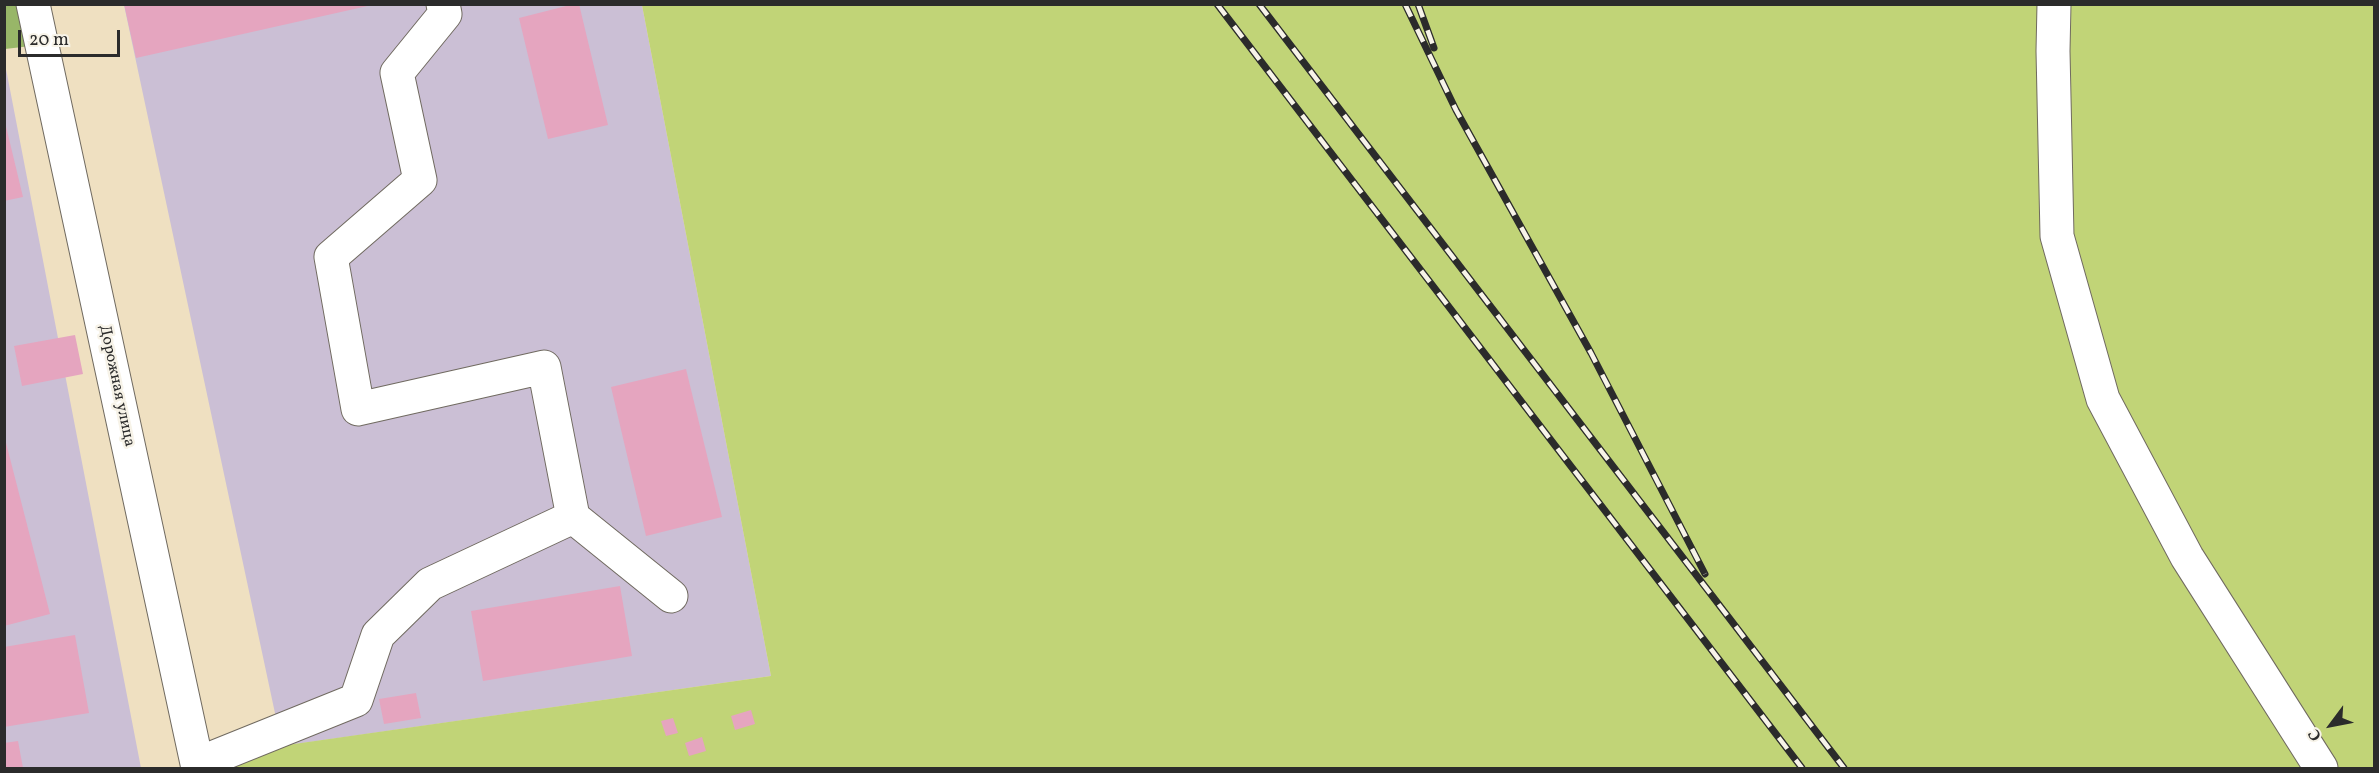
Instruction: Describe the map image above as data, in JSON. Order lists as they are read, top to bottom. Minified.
{"streets":{"street":["Дорожная улица"]},"scale_bar":"20 m","north":"bottom left"}
